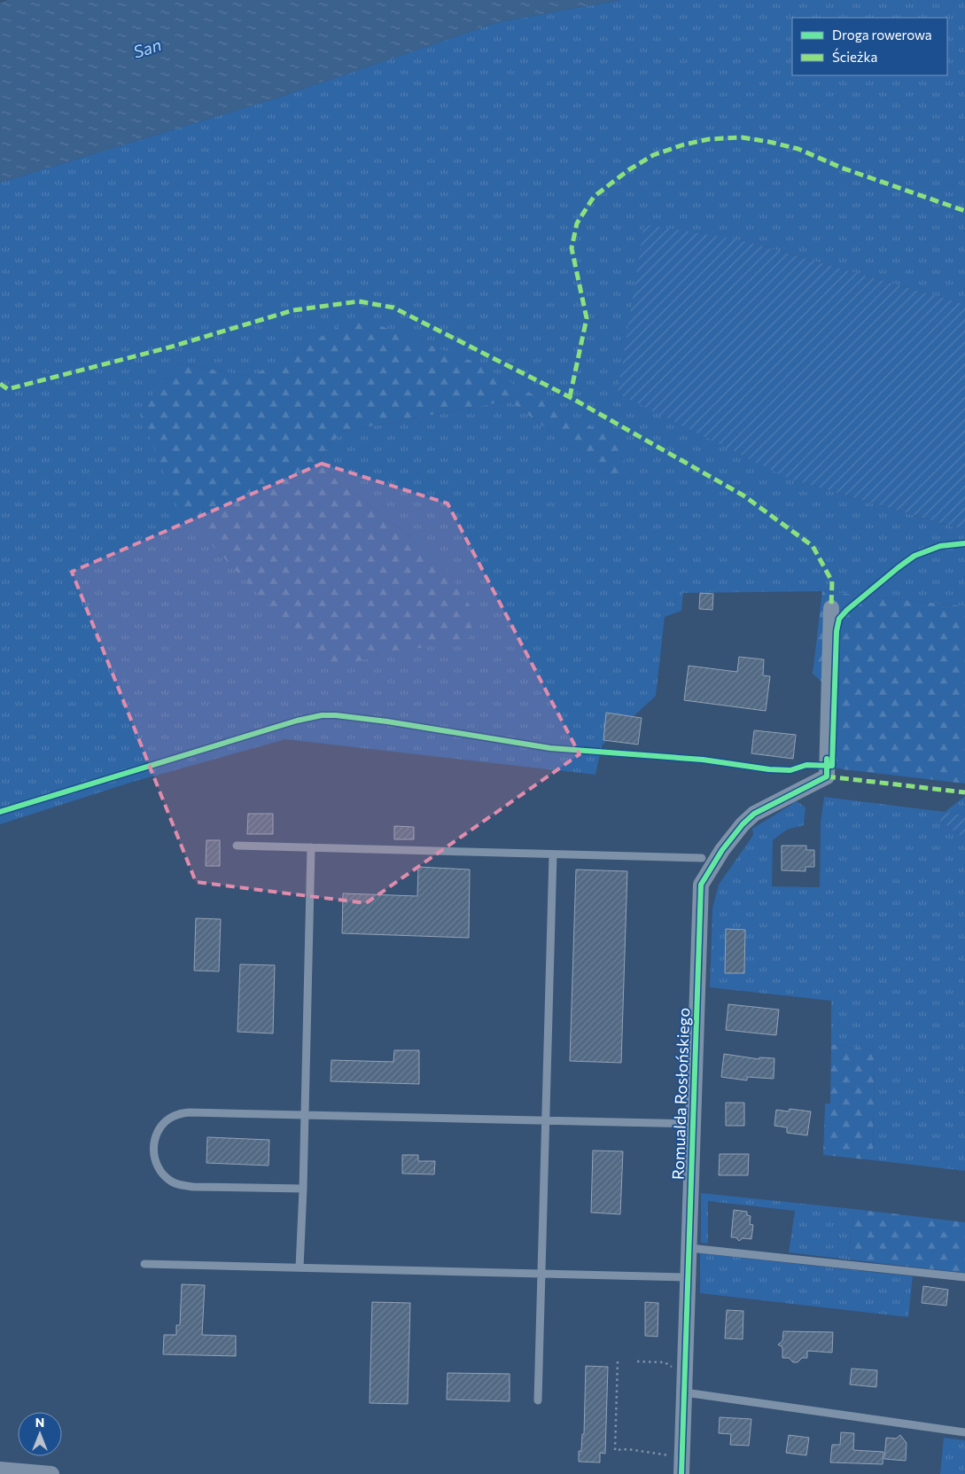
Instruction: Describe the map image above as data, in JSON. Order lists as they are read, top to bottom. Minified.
{"streets":{"street":["Romualda Rosłońskiego"]},"water":["San"],"legend":["Droga rowerowa","Ścieżka"],"north":"top"}
